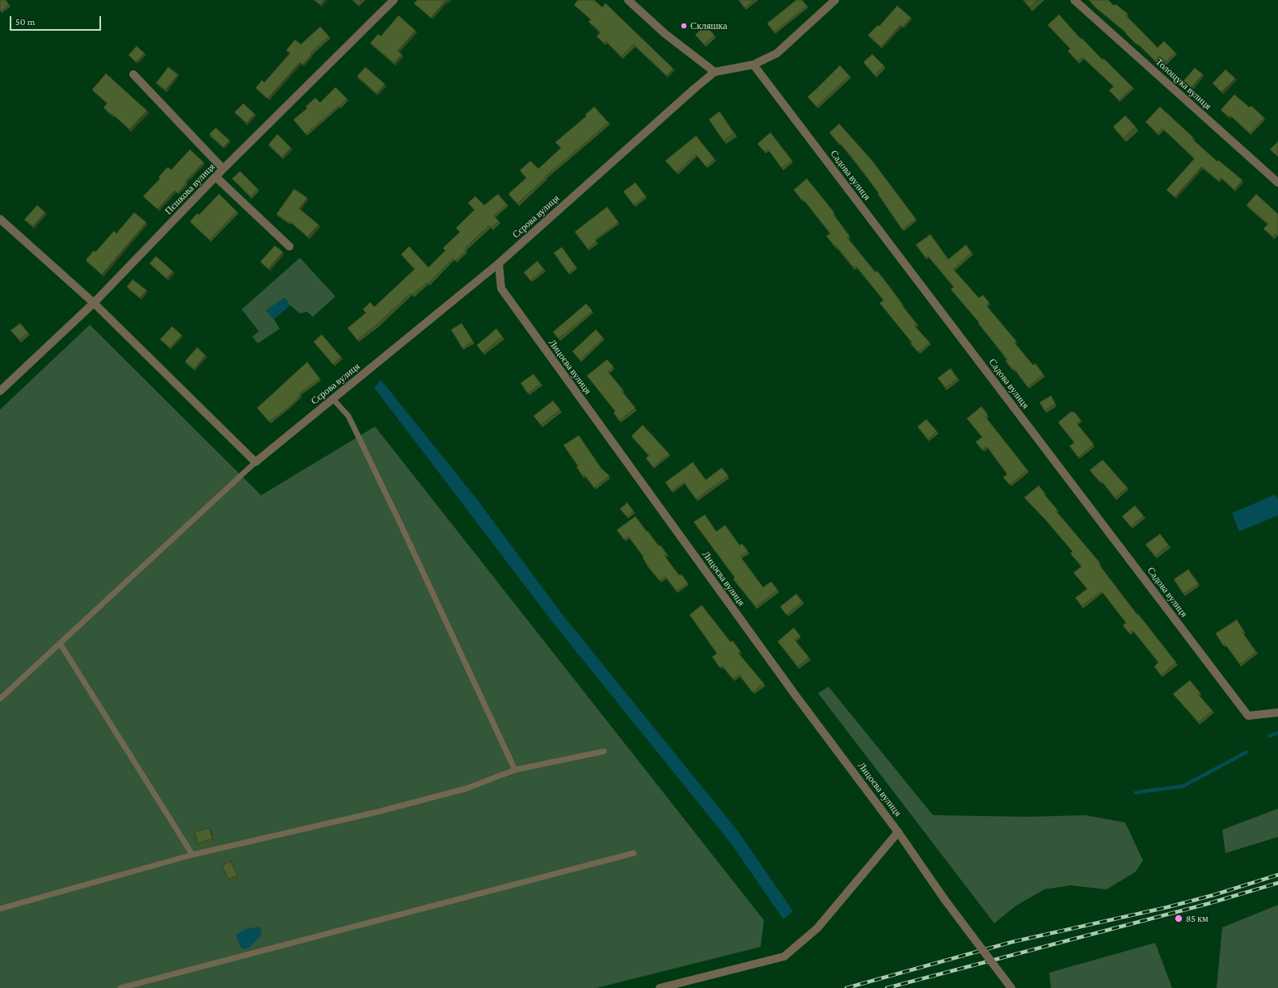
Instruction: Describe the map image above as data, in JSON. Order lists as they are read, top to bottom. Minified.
{"streets":{"street":["Толощука вулиця","Садова вулиця","Пєшкова вулиця","Сєрова вулиця","Лицоєва вулиця"]},"crossings":[["Садова вулиця","Сєрова вулиця"],["Сєрова вулиця","Лицоєва вулиця"]],"places":["Скляшка","85 км"],"scale_bar":"50 m"}
